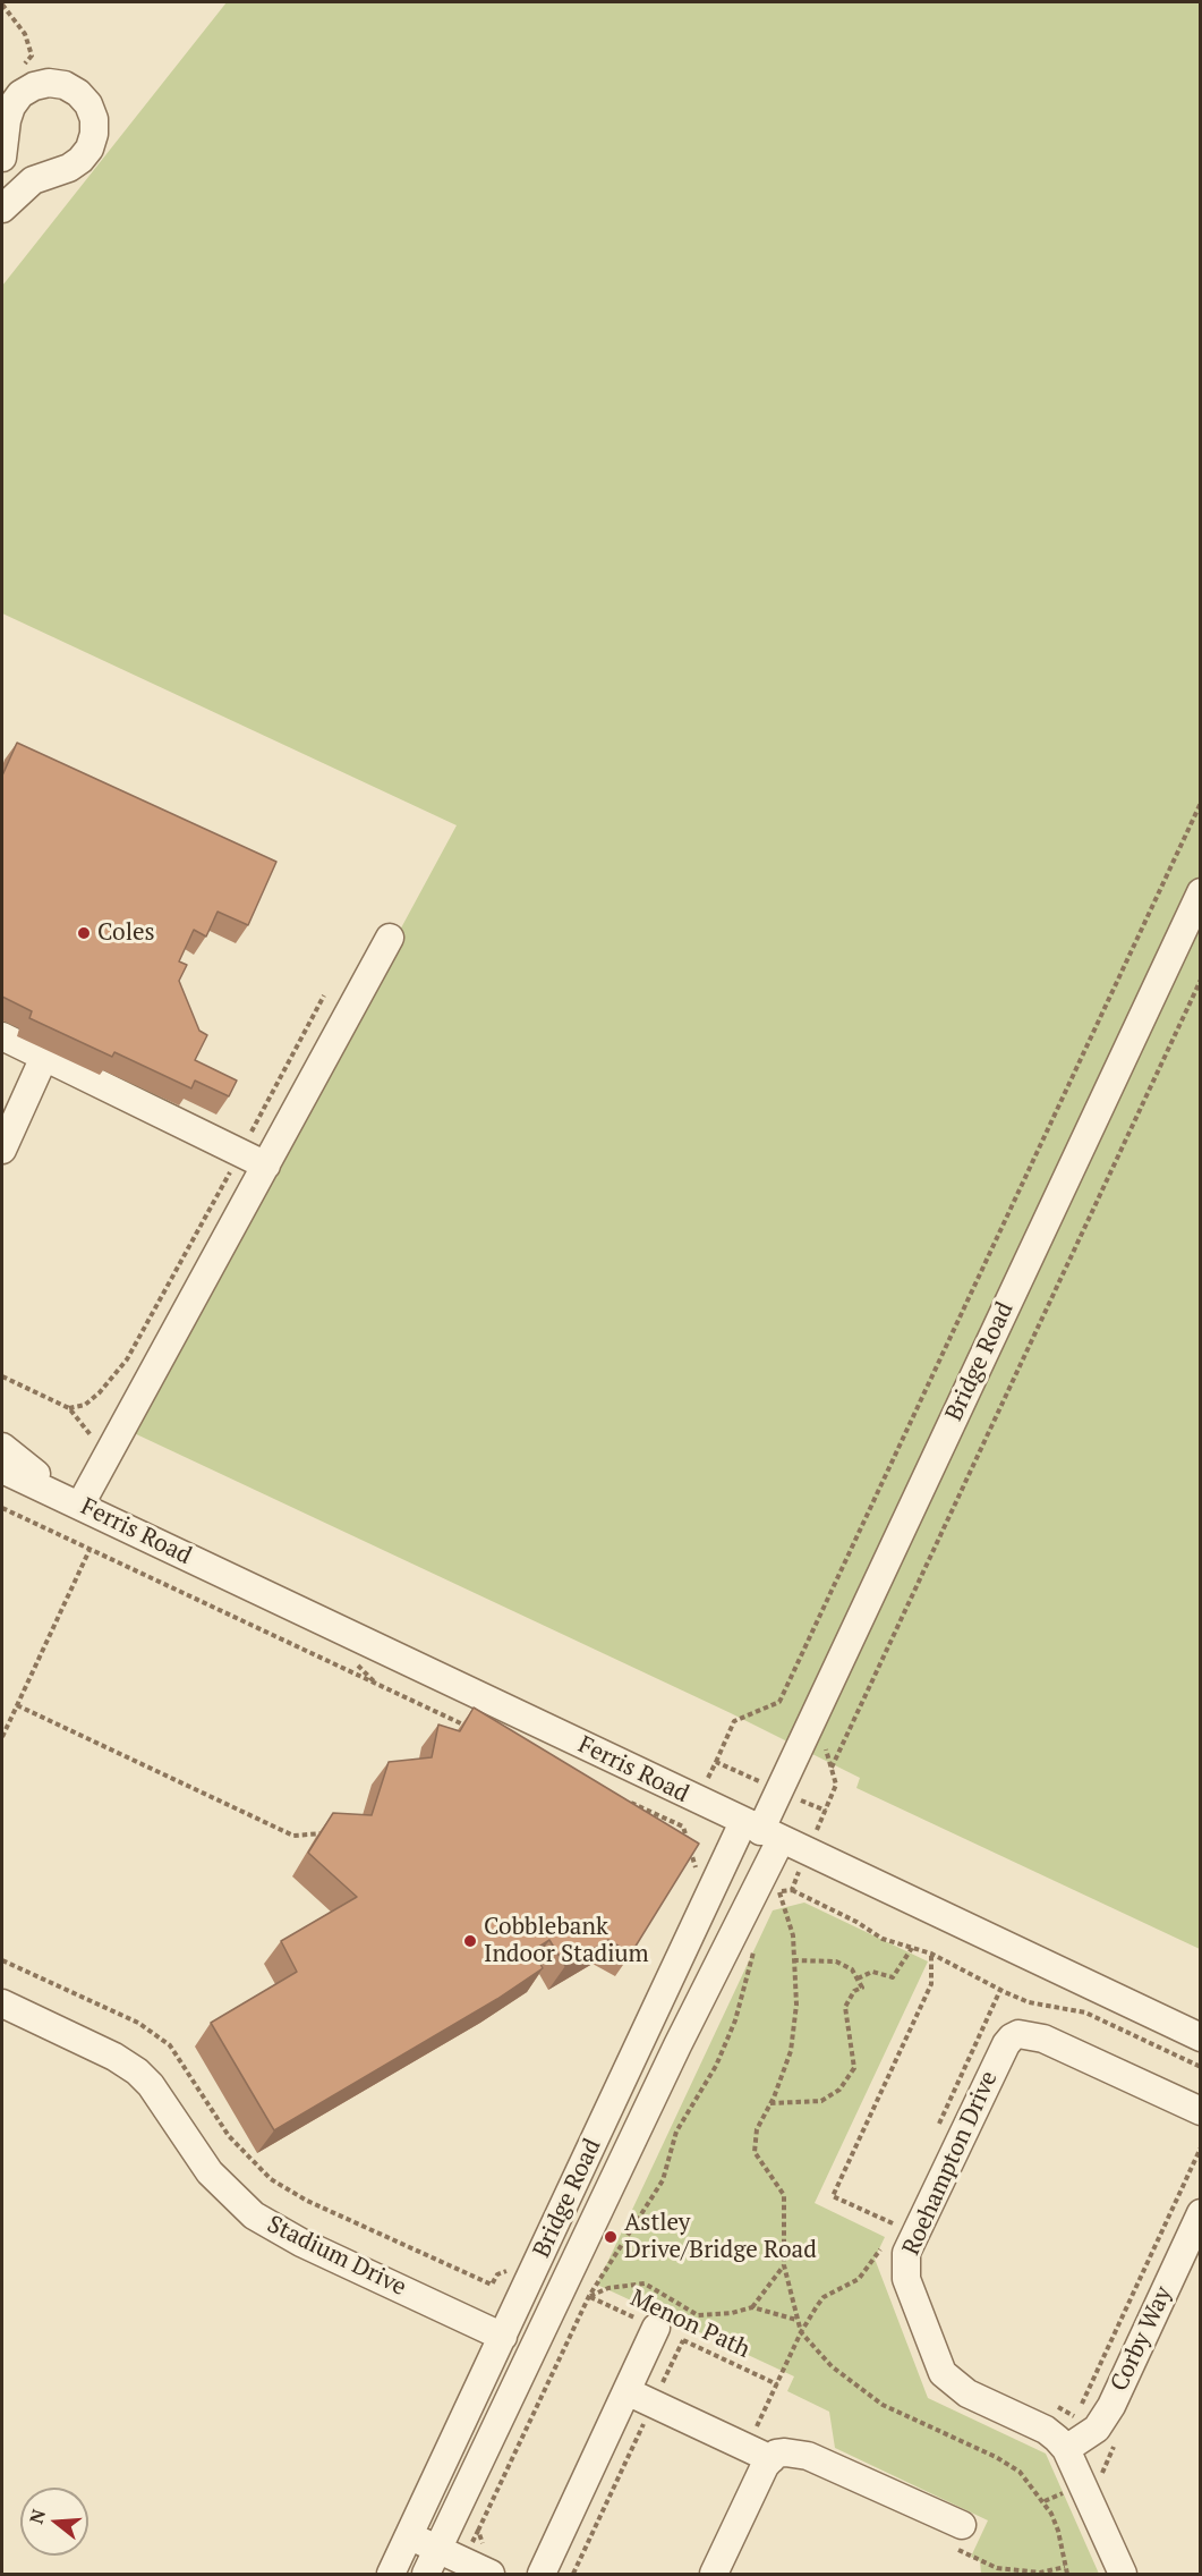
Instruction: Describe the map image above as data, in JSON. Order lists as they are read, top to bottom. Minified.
{"streets":{"street":["Bridge Road","Ferris Road","Roehampton Drive","Stadium Drive","Corby Way"],"path":["Menon Path"]},"crossings":[["Bridge Road","Ferris Road"],["Bridge Road","Stadium Drive"],["Roehampton Drive","Corby Way"]],"places":["Coles","Cobblebank Indoor Stadium","Astley Drive/Bridge Road"],"north":"left"}
